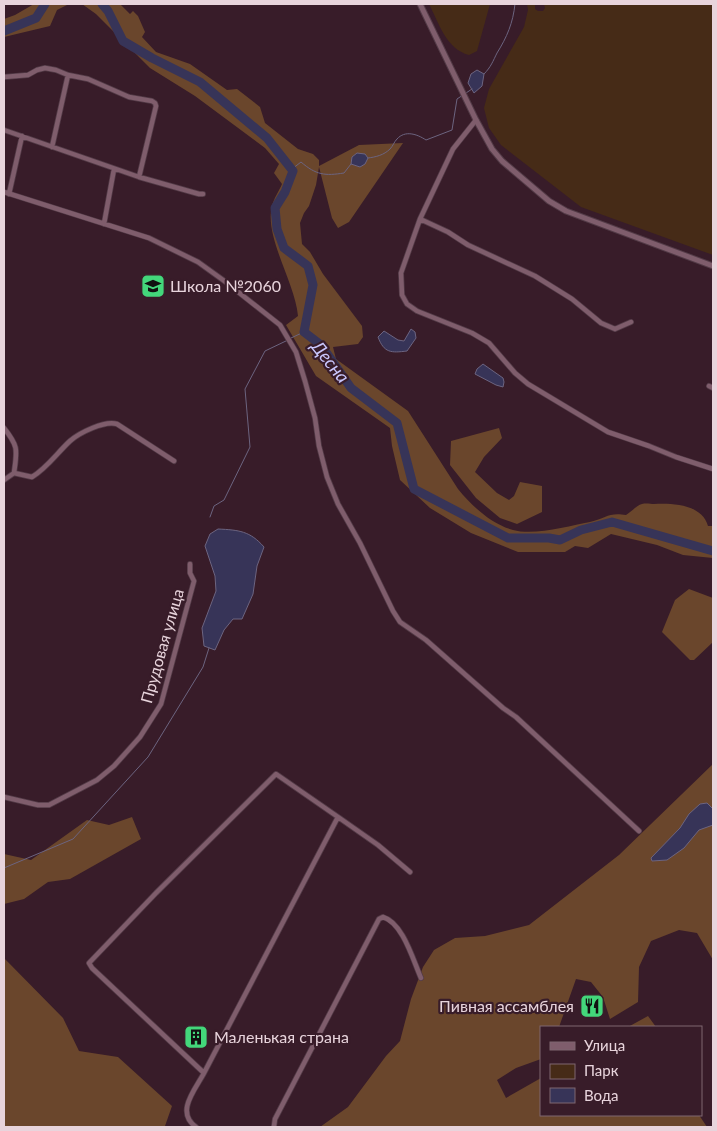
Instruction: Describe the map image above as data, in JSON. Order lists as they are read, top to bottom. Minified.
{"streets":{"street":["Прудовая улица"]},"water":["Десна"],"places":{"school or university":["Школа №2060"],"restaurant":["Пивная ассамблея"],"building":["Маленькая страна"]},"legend":["Улица","Парк","Вода"]}
